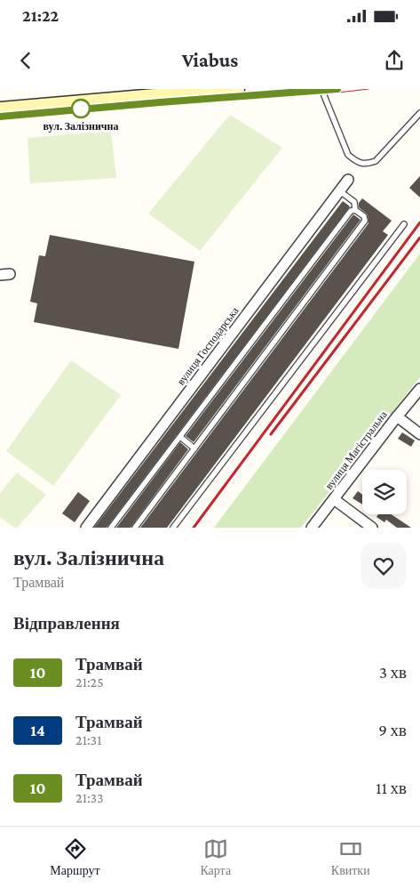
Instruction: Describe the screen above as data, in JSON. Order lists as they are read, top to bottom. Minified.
{"streets":{"street":["вулиця Господарська","вулиця Магістральна"]},"places":["вул. Залізнична"],"lines":["tram line 10"],"page":{"status":"21:22","header":"Viabus","heading":[["вул. Залізнична","Трамвай"],"Відправлення"],"list":[{"mark":"10","name":"Трамвай","note":"21:25","value":"3 хв"},{"mark":"14","name":"Трамвай","note":"21:31","value":"9 хв"},{"mark":"10","name":"Трамвай","note":"21:33","value":"11 хв"}],"tabs":["Маршрут","Карта","Квитки"]}}
